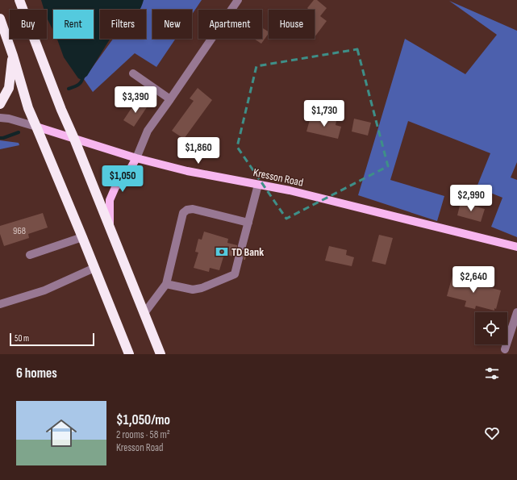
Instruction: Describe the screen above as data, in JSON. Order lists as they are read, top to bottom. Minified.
{"streets":{"main road":["Kresson Road"]},"places":{"bank":["TD Bank"]},"house_numbers":["968"],"scale_bar":"50 m","page":{"chip":["Buy","Rent","Filters","New","Apartment","House"],"price":["$3,390","$1,730","$1,860","$1,050","$2,990","$2,640"],"scale":"50 m","heading":"6 homes","list":[{"name":"$1,050/mo","note":"2 rooms · 58 m² · Kresson Road"}]}}
